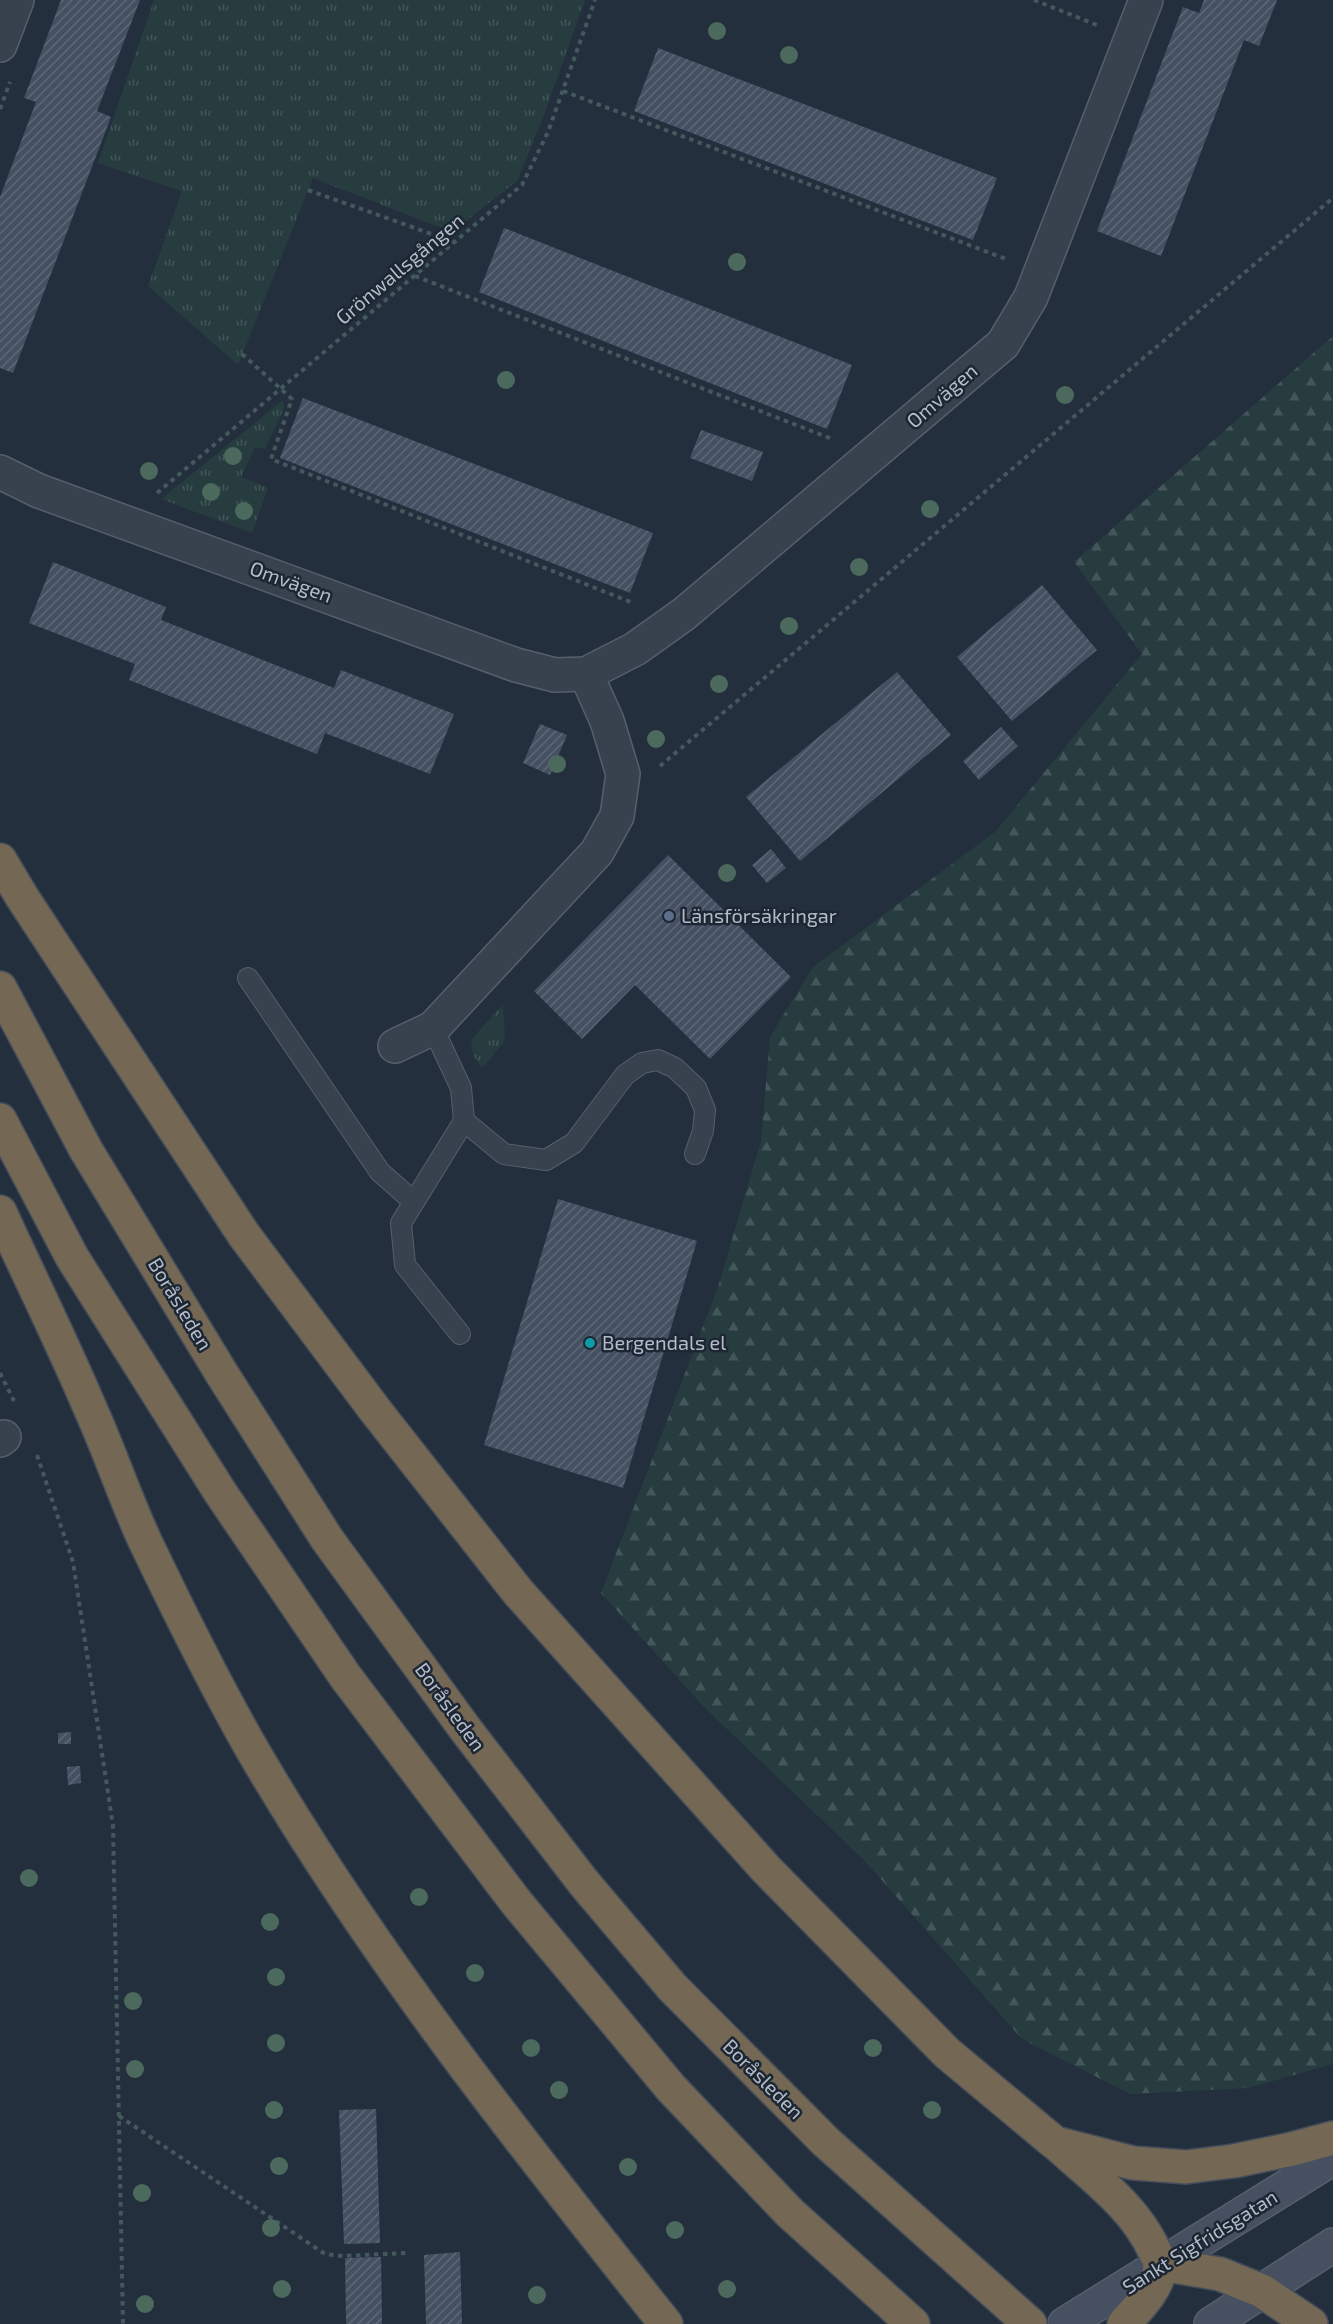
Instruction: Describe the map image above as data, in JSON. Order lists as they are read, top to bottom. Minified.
{"streets":{"highway":["Boråsleden"],"main road":["Sankt Sigfridsgatan"],"street":["Omvägen"],"path":["Grönwallsgången"]},"places":["Länsförsäkringar","Bergendals el"]}
